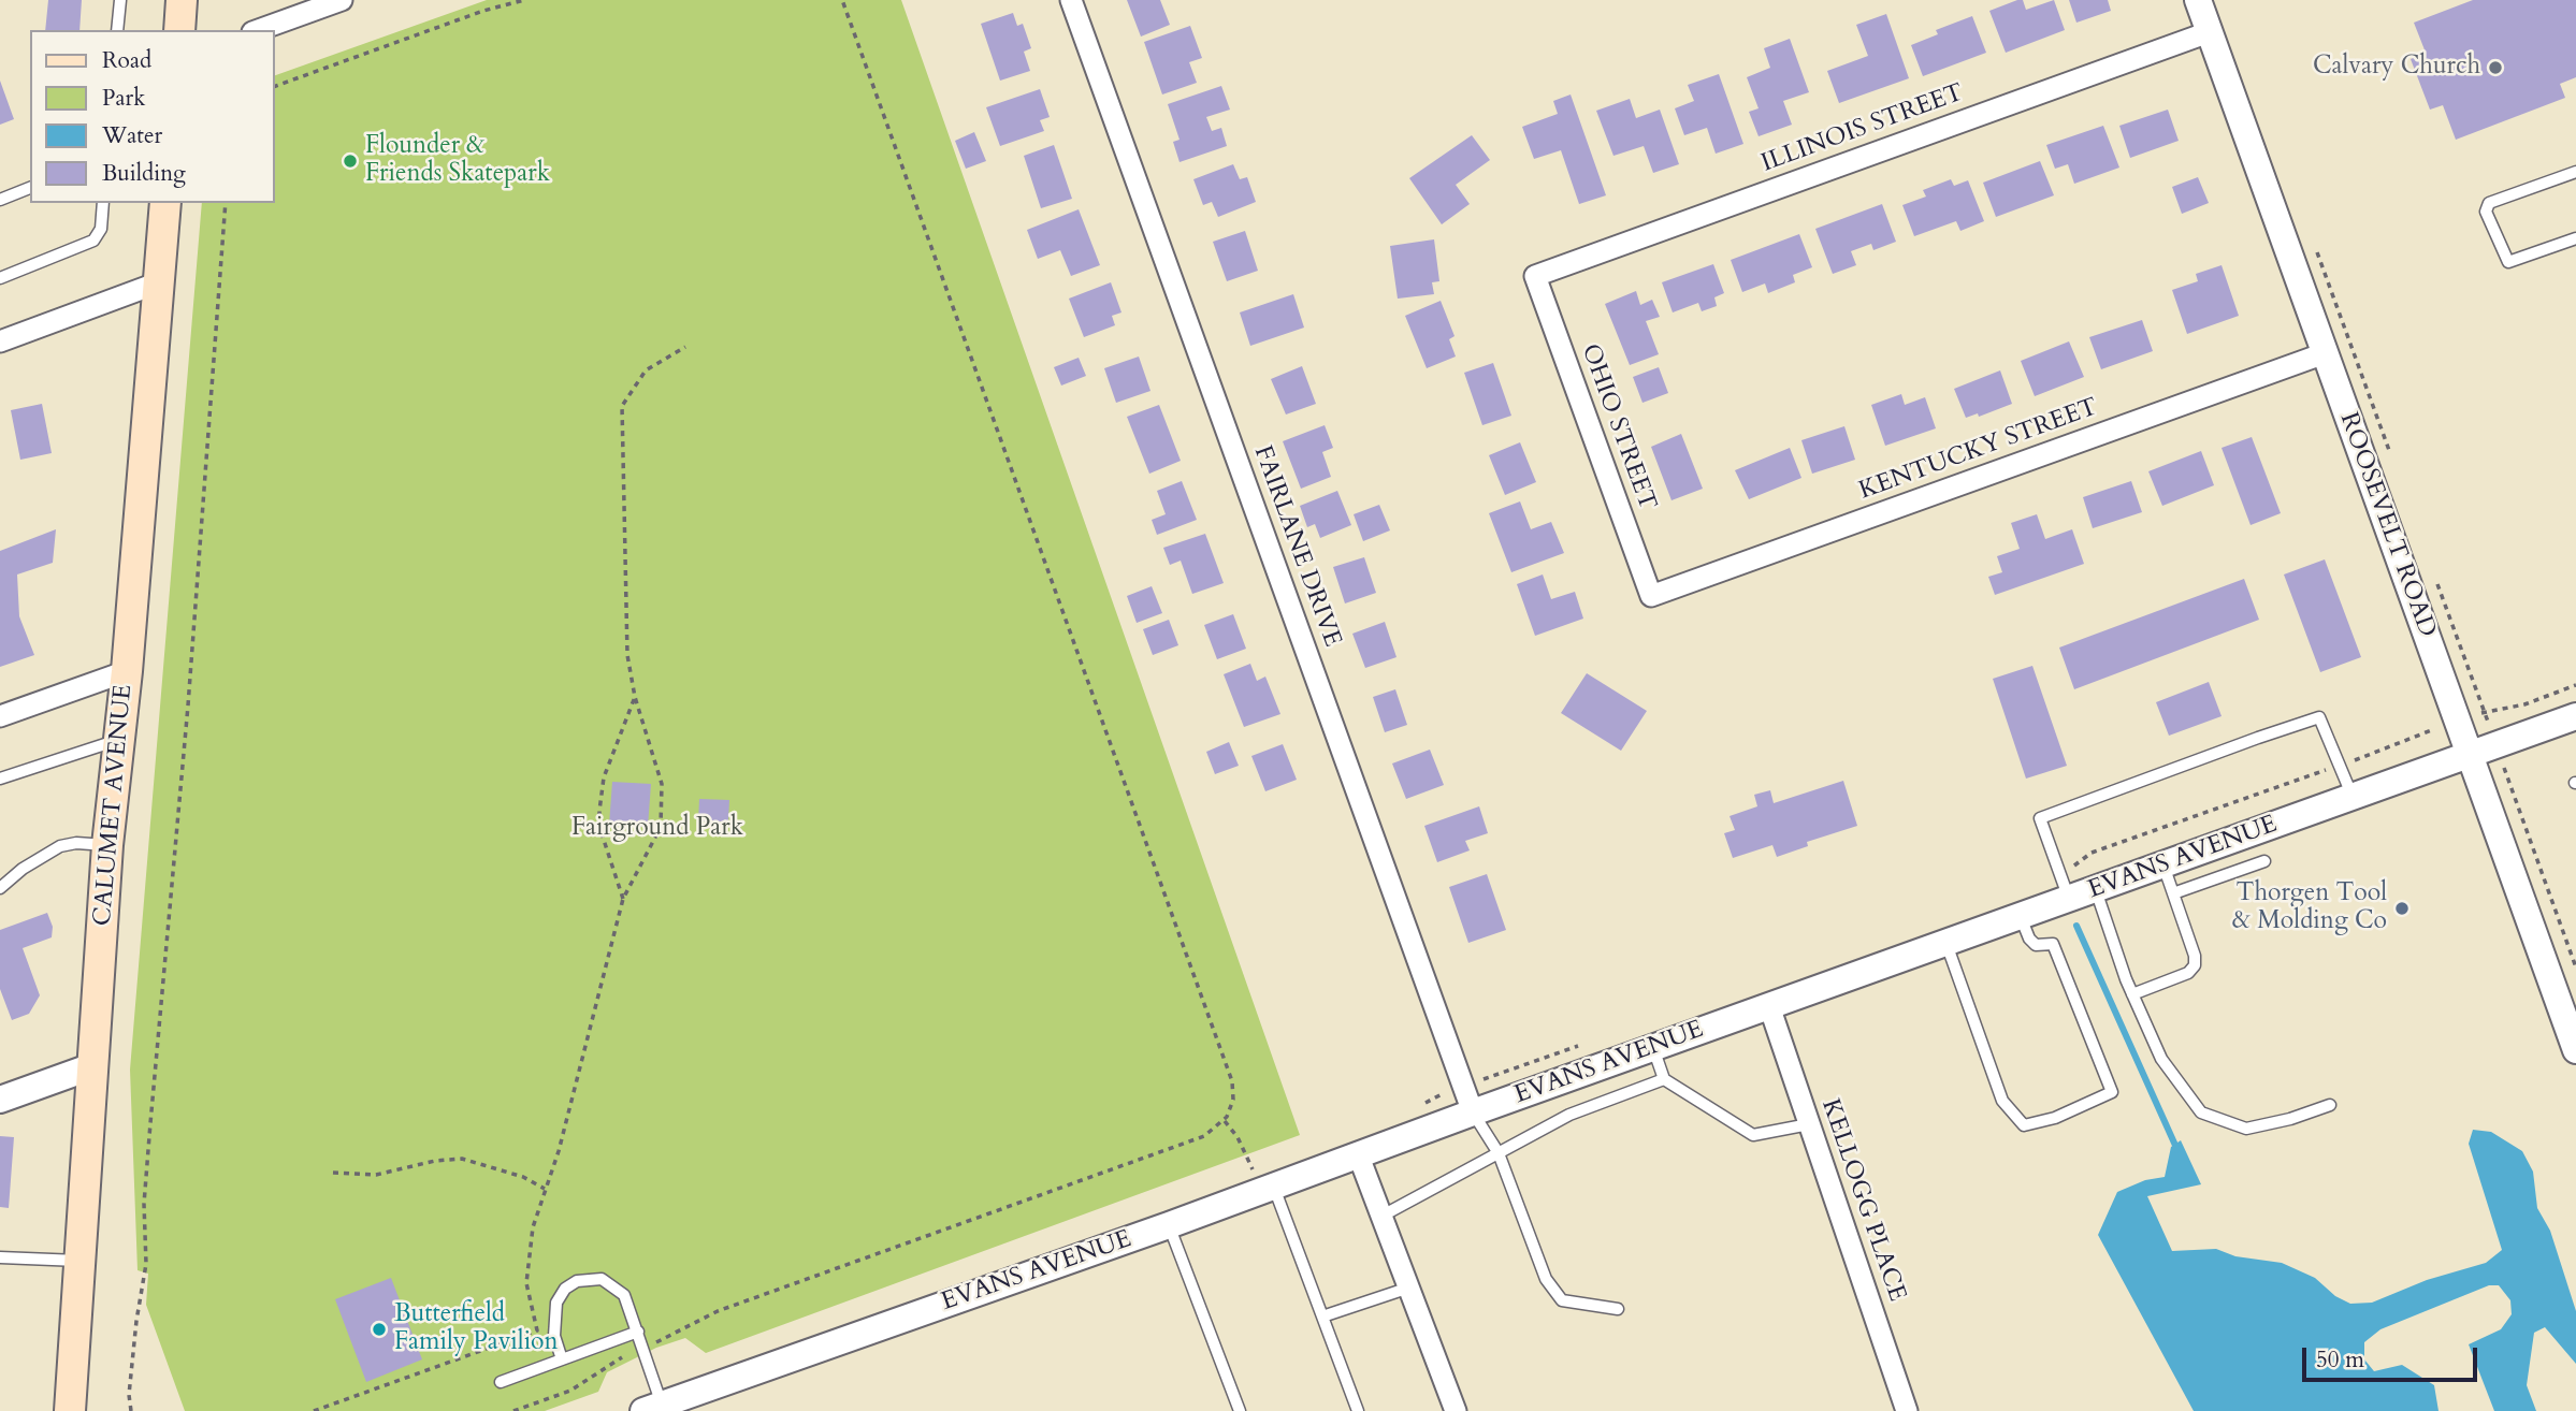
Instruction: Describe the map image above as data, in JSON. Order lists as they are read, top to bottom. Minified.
{"streets":{"main road":["CALUMET AVENUE"],"street":["ILLINOIS STREET","OHIO STREET","KENTUCKY STREET","ROOSEVELT ROAD","FAIRLANE DRIVE","EVANS AVENUE","KELLOGG PLACE"]},"crossings":[["ILLINOIS STREET","OHIO STREET"],["ILLINOIS STREET","ROOSEVELT ROAD"],["OHIO STREET","KENTUCKY STREET"],["KENTUCKY STREET","ROOSEVELT ROAD"],["ROOSEVELT ROAD","EVANS AVENUE"],["FAIRLANE DRIVE","EVANS AVENUE"],["EVANS AVENUE","KELLOGG PLACE"]],"parks":["Fairground Park"],"places":["Calvary Church","Flounder & Friends Skatepark","Thorgen Tool & Molding Co","Butterfield Family Pavilion"],"legend":["Road","Park","Water","Building"],"scale_bar":"50 m"}
